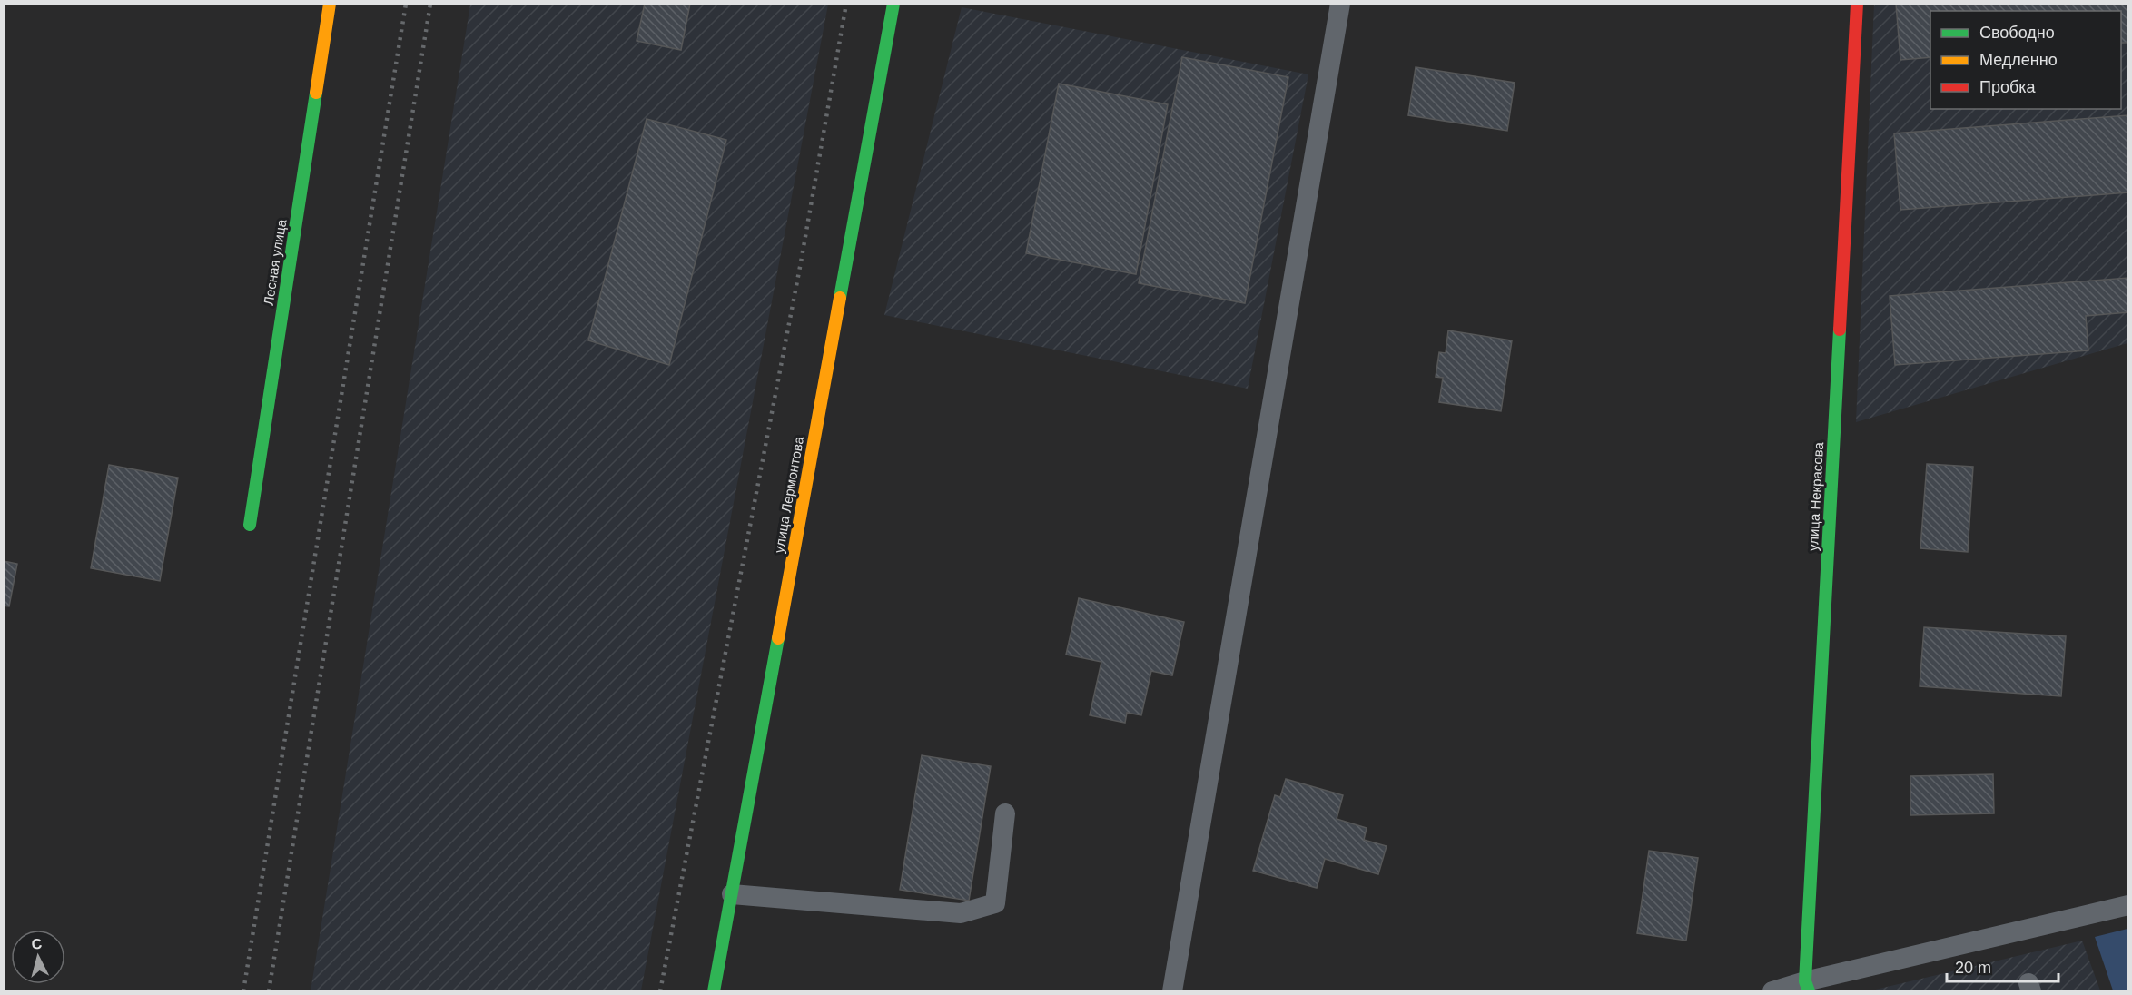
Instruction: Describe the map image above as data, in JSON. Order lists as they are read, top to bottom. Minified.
{"streets":{"street":["Лесная улица","улица Лермонтова","улица Некрасова"]},"legend":["Свободно","Медленно","Пробка"],"scale_bar":"20 m","north":"top"}
